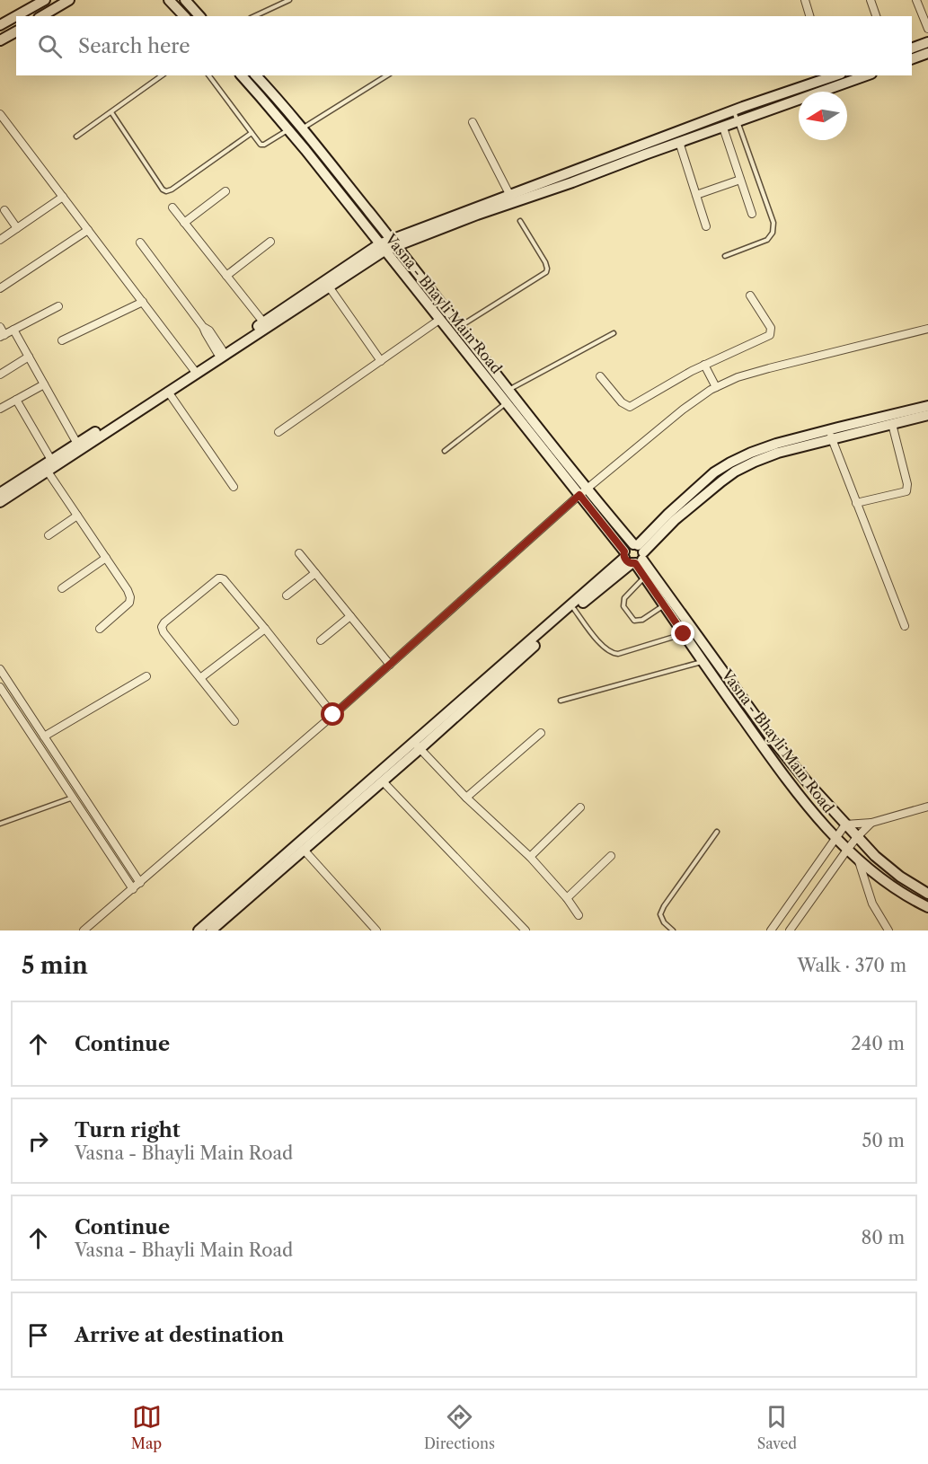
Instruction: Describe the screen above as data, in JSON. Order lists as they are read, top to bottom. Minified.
{"streets":{"main road":["Vasna - Bhayli Main Road"]},"north":"left","page":{"search":"Search here","heading":["5 min","Walk · 370 m"],"list":[["Continue","240 m"],["Turn right","Vasna - Bhayli Main Road","50 m"],["Continue","Vasna - Bhayli Main Road","80 m"],"Arrive at destination"],"nav":["Map","Directions","Saved"]}}
